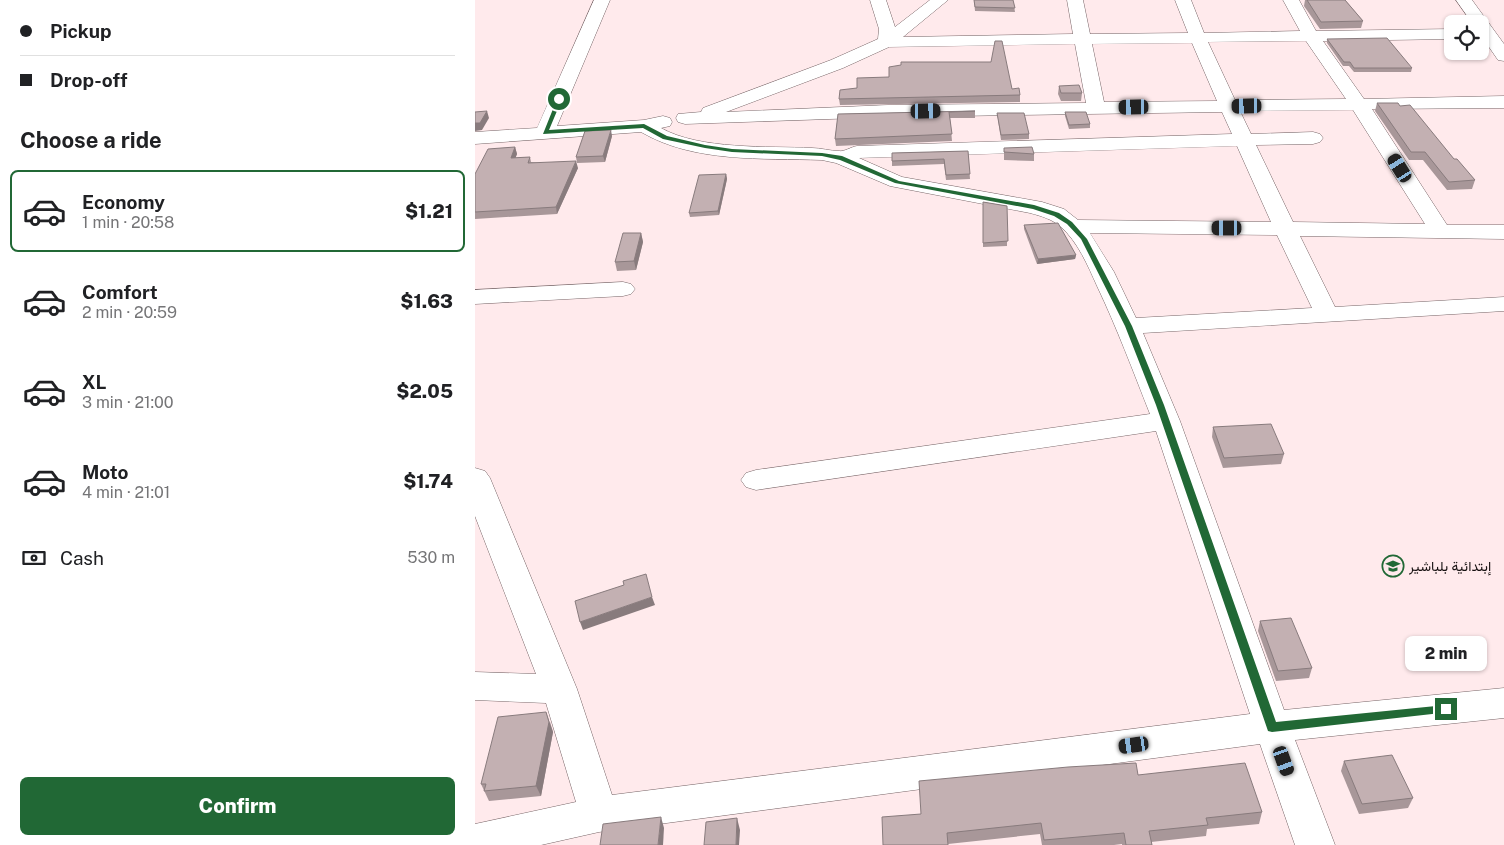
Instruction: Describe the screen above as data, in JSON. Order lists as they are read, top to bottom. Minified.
{"places":{"school or university":["إبتدائية بلباشير"]},"page":{"banner":["Pickup","Drop-off"],"heading":"Choose a ride","list":[{"name":"Economy","note":"1 min · 20:58","value":"$1.21"},{"name":"Comfort","note":"2 min · 20:59","value":"$1.63"},{"name":"XL","note":"3 min · 21:00","value":"$2.05"},{"name":"Moto","note":"4 min · 21:01","value":"$1.74"}],"pay":["Cash","530 m"],"bubble":"2 min","buttons":"Confirm"}}
